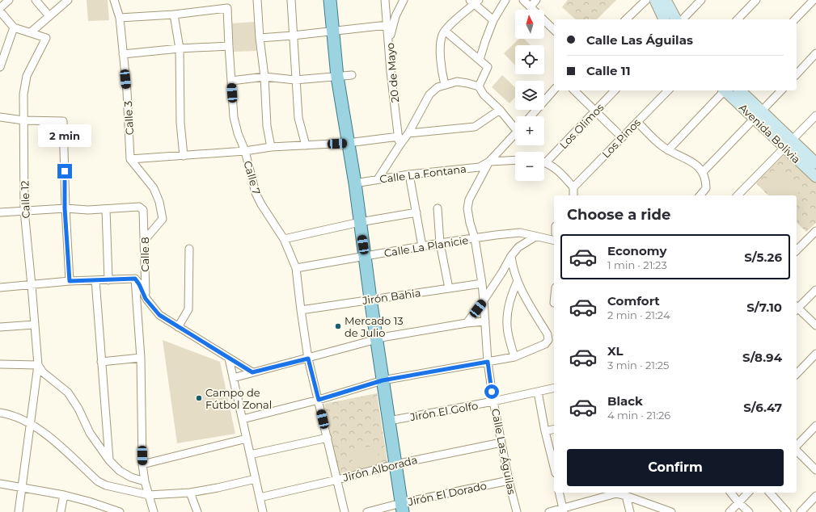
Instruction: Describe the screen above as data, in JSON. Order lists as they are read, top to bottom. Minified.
{"streets":{"main road":["Avenida Bolivia"],"street":["20 de Mayo","Calle 3","Los Olimos","Los Pinos","Calle La Fontana","Calle 7","Calle 12","Calle La Planicie","Calle 8","Jirón Bahia","Jirón El Golfo","Calle Las Águilas","Jirón Alborada","Jirón El Dorado"]},"crossings":[["Calle La Fontana","Calle Las Águilas"],["Calle 7","Calle La Planicie"],["Calle 7","Jirón Bahia"],["Calle 7","Jirón Alborada"],["Calle La Planicie","Calle Las Águilas"],["Jirón Bahia","Calle Las Águilas"],["Jirón El Golfo","Calle Las Águilas"],["Calle Las Águilas","Jirón Alborada"],["Calle Las Águilas","Jirón El Dorado"]],"places":["Mercado 13 de Julio","Campo de Fútbol Zonal"],"north":"top","page":{"map_buttons":["+","−"],"banner":["Calle Las Águilas","Calle 11"],"bubble":"2 min","heading":"Choose a ride","list":[{"name":"Economy","note":"1 min · 21:23","value":"S/5.26"},{"name":"Comfort","note":"2 min · 21:24","value":"S/7.10"},{"name":"XL","note":"3 min · 21:25","value":"S/8.94"},{"name":"Black","note":"4 min · 21:26","value":"S/6.47"}],"buttons":"Confirm"}}
